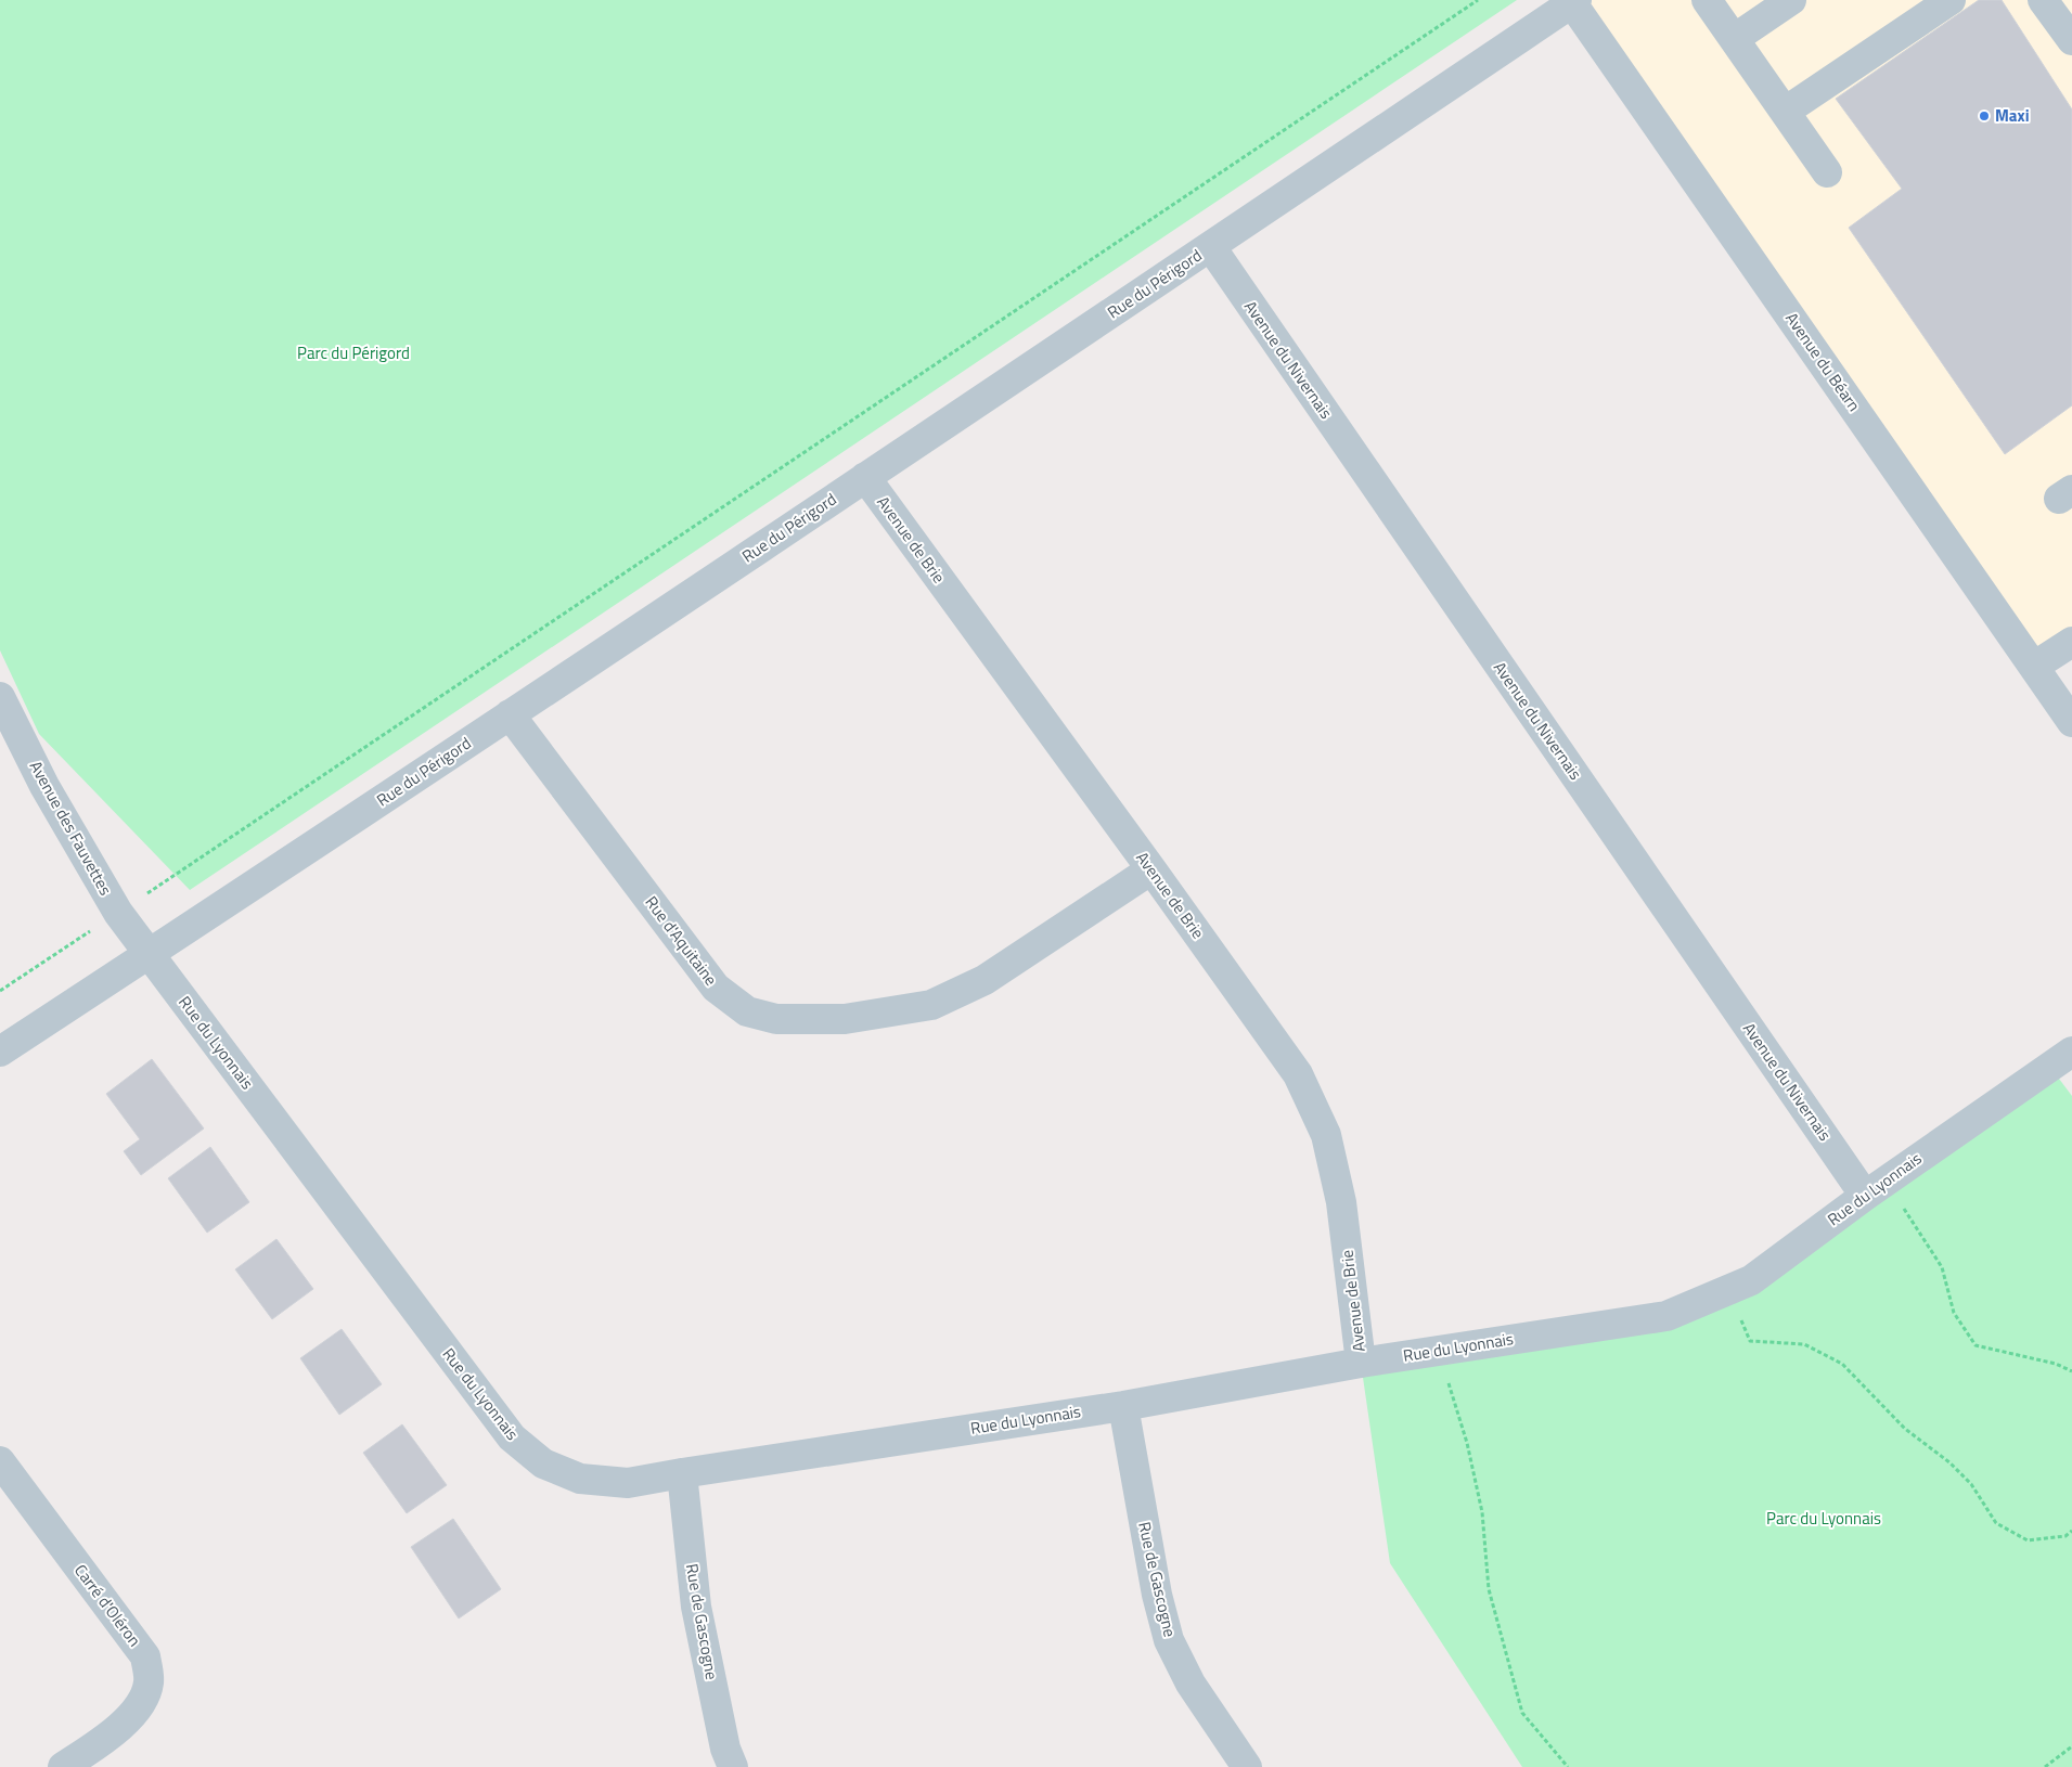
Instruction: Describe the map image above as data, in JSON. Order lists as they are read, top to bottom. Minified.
{"streets":{"street":["Rue du Périgord","Avenue du Nivernais","Avenue du Béarn","Avenue de Brie","Avenue des Fauvettes","Rue d'Aquitaine","Rue du Lyonnais","Rue de Gascogne","Carré d'Oléron"]},"crossings":[["Rue du Périgord","Avenue du Nivernais"],["Rue du Périgord","Avenue du Béarn"],["Rue du Périgord","Avenue de Brie"],["Rue du Périgord","Avenue des Fauvettes"],["Rue du Périgord","Rue d'Aquitaine"],["Rue du Périgord","Rue du Lyonnais"],["Avenue du Nivernais","Rue du Lyonnais"],["Avenue de Brie","Rue d'Aquitaine"],["Avenue de Brie","Rue du Lyonnais"],["Avenue des Fauvettes","Rue du Lyonnais"],["Rue du Lyonnais","Rue de Gascogne"]],"parks":["Parc du Périgord","Parc du Lyonnais"],"places":["Maxi"]}
